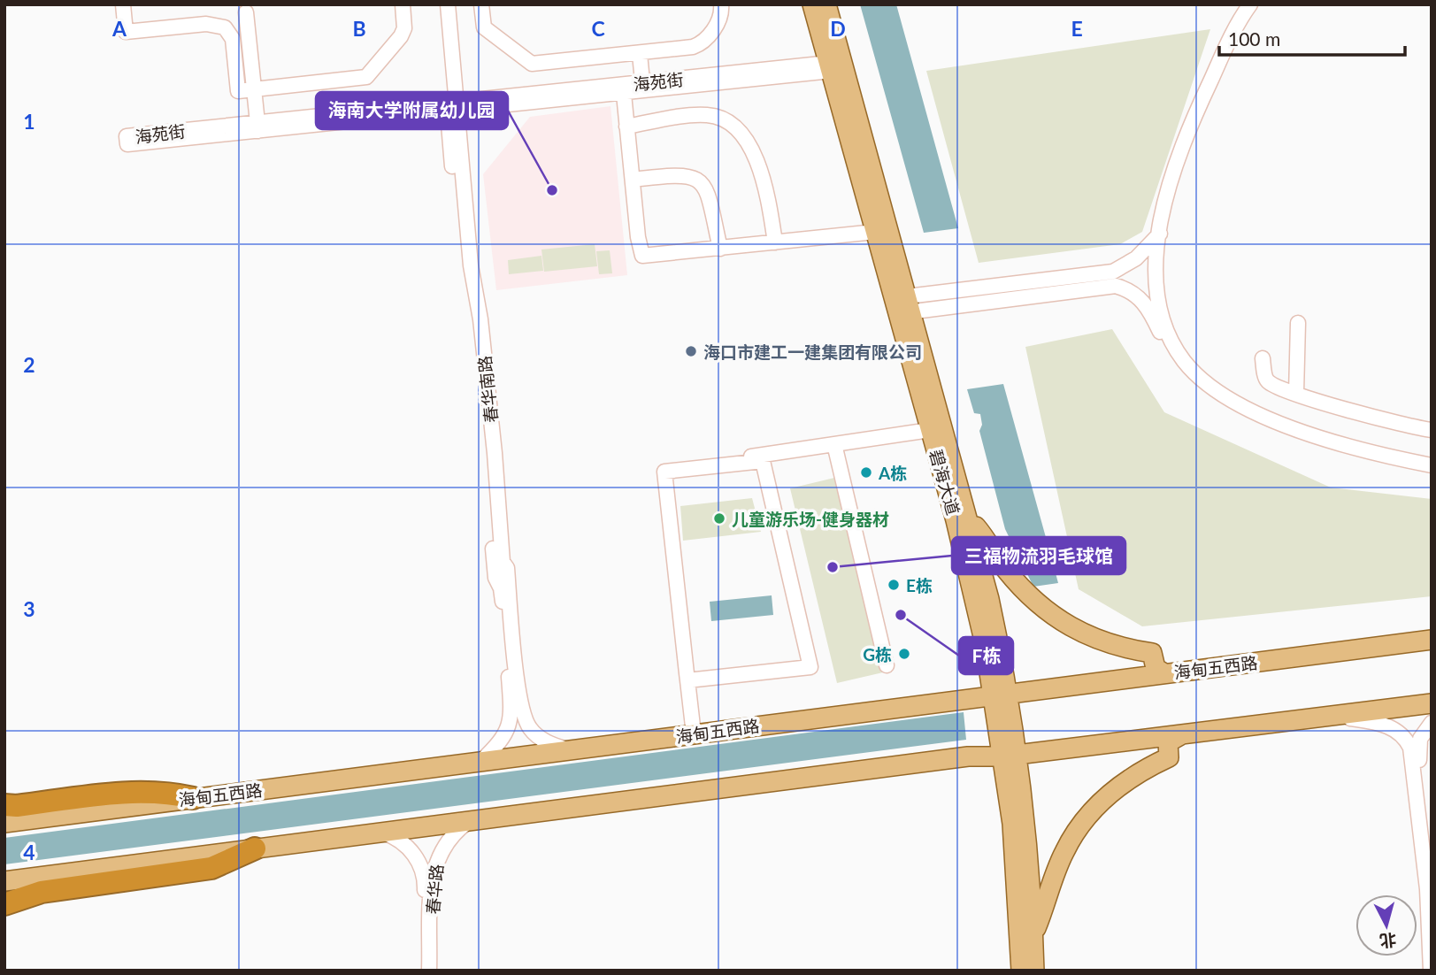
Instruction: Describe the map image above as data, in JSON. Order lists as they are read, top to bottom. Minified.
{"streets":{"main road":["碧海大道","海甸五西路"],"street":["海苑街","春华南路","春华路"]},"crossings":[["海苑街","春华南路"],["海苑街","碧海大道"],["春华南路","海甸五西路"],["碧海大道","海甸五西路"]],"places":["海南大学附属幼儿园","海口市建工一建集团有限公司","A栋","儿童游乐场-健身器材","三福物流羽毛球馆","E栋","F栋","G栋"],"scale_bar":"100 m","north":"bottom","grid":{"columns":["A","B","C","D","E"],"rows":["1","2","3","4"]}}
